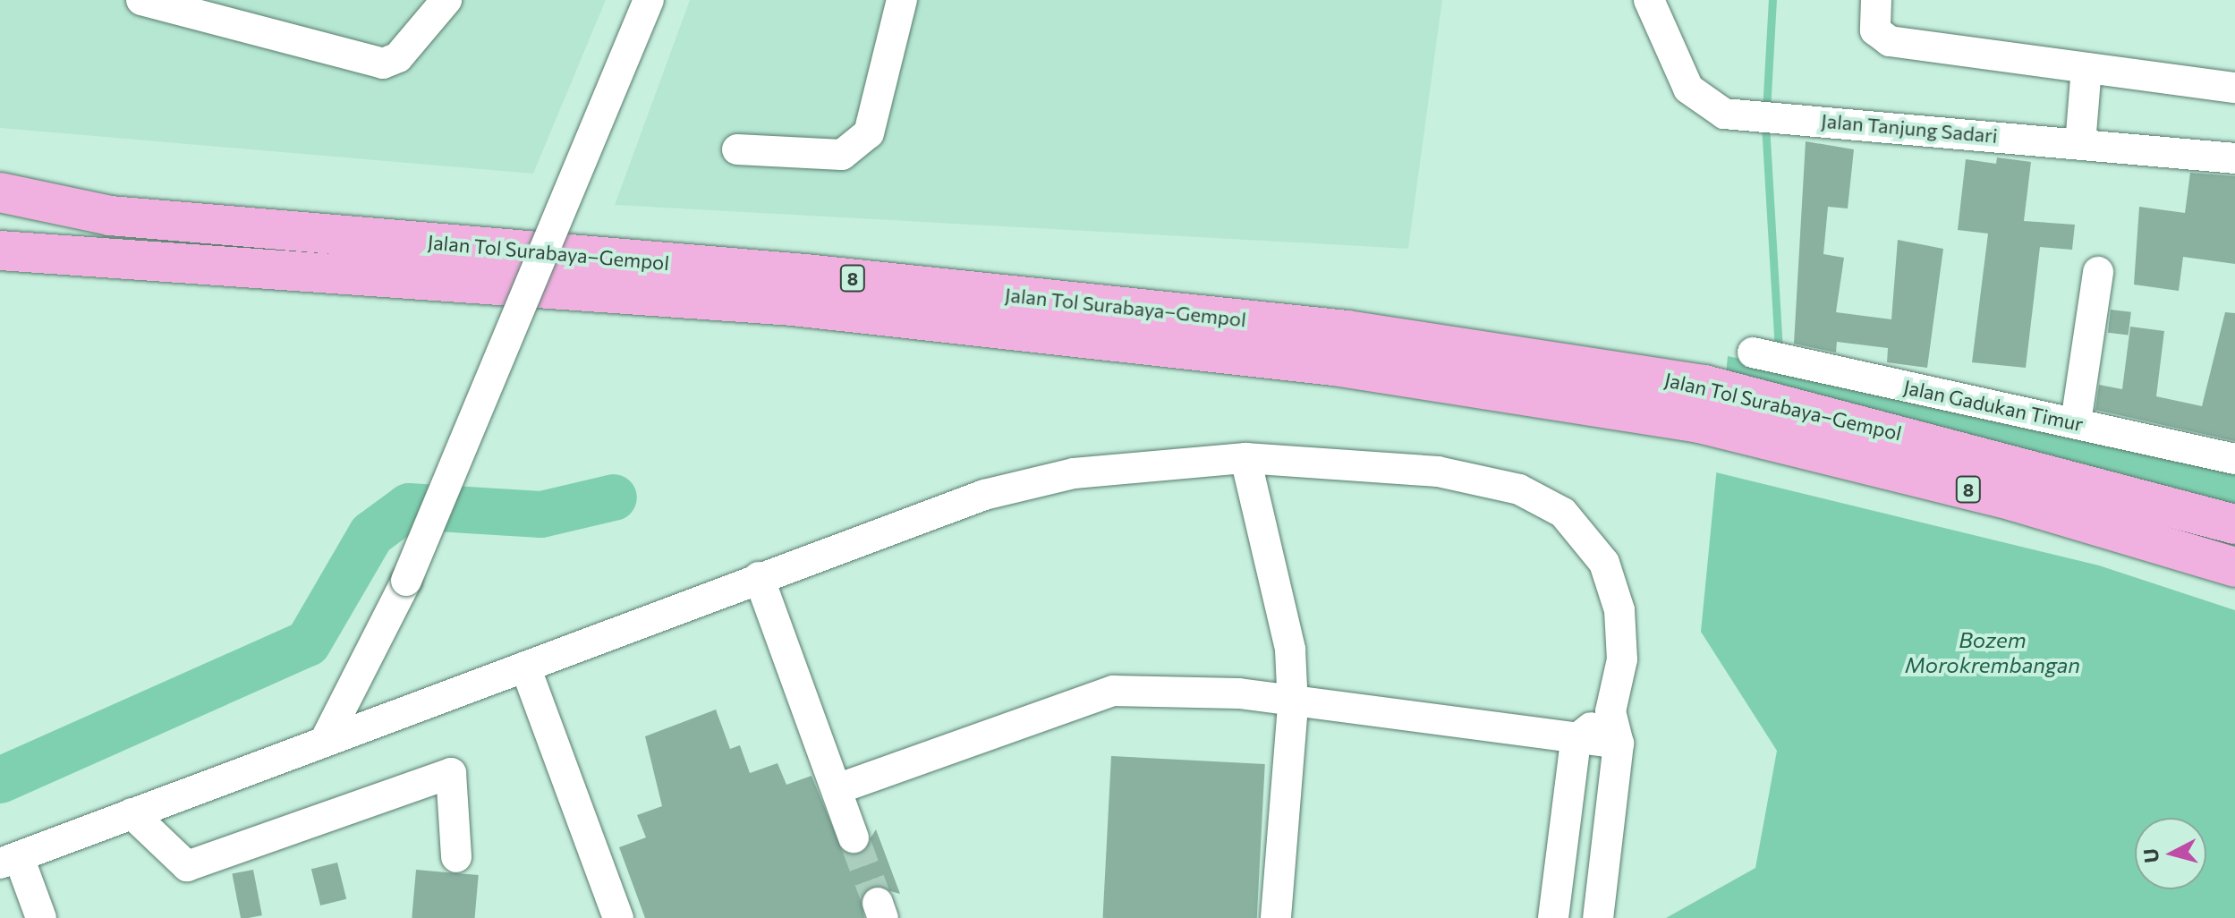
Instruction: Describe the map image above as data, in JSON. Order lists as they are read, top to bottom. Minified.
{"streets":{"highway":["Jalan Tol Surabaya–Gempol","8"],"street":["Jalan Tanjung Sadari","Jalan Gadukan Timur"]},"water":["Bozem Morokrembangan"],"north":"left"}
